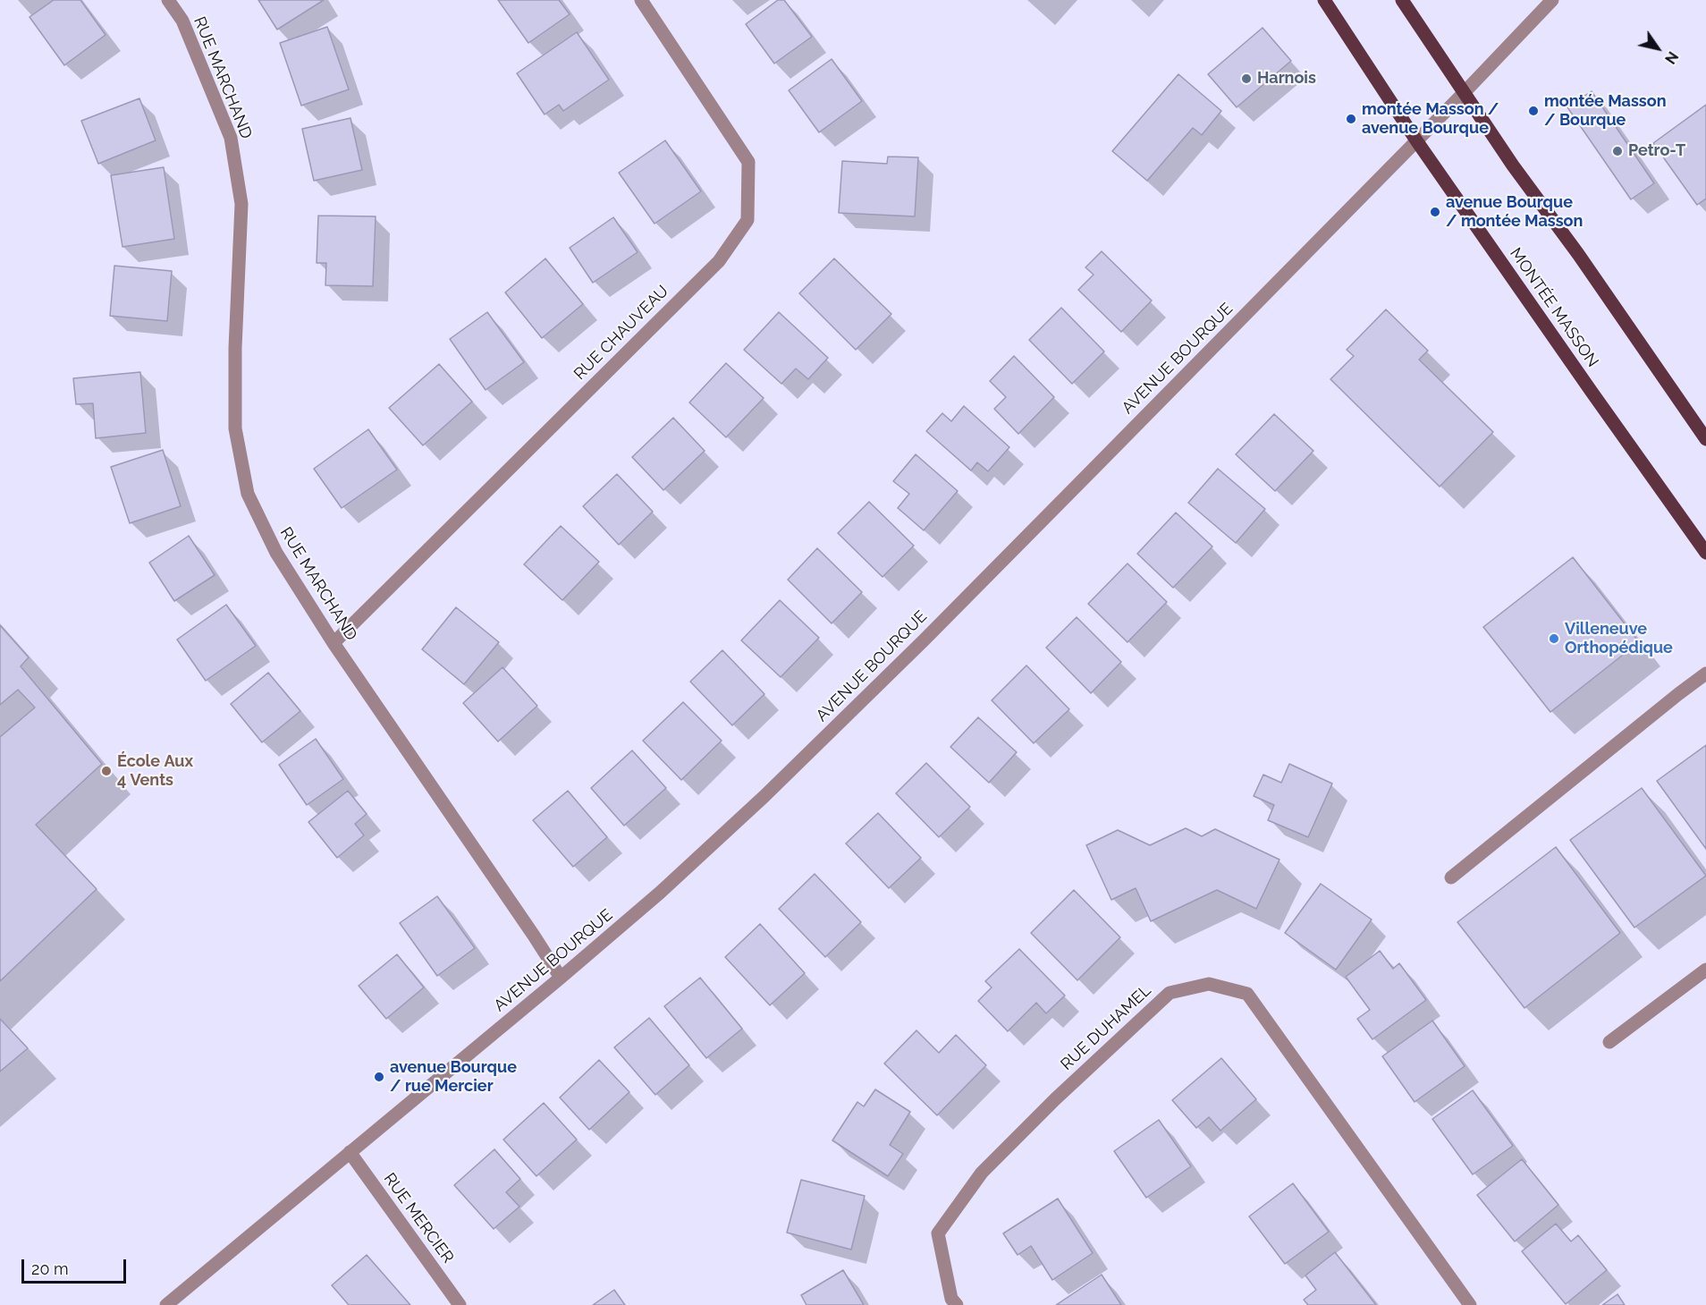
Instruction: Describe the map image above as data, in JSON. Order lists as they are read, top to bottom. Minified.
{"streets":{"main road":["MONTÉE MASSON"],"street":["RUE MARCHAND","RUE CHAUVEAU","AVENUE BOURQUE","RUE DUHAMEL","RUE MERCIER"]},"crossings":[["RUE MARCHAND","RUE CHAUVEAU"],["RUE MARCHAND","AVENUE BOURQUE"],["MONTÉE MASSON","AVENUE BOURQUE"],["AVENUE BOURQUE","RUE MERCIER"]],"places":["Harnois","montée Masson / Bourque","montée Masson / avenue Bourque","Petro-T","avenue Bourque / montée Masson","Villeneuve Orthopédique","École Aux 4 Vents","avenue Bourque / rue Mercier"],"scale_bar":"20 m","north":"bottom right"}
